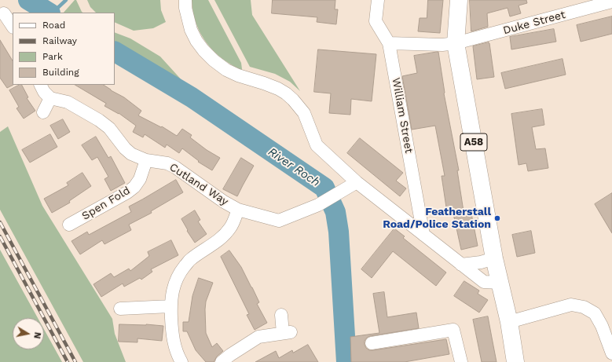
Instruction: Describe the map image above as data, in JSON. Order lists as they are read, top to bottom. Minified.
{"streets":{"highway":["A58"],"street":["Duke Street","William Street","Cutland Way","Spen Fold"]},"crossings":[["Duke Street","William Street"],["Duke Street","A58"],["Cutland Way","Spen Fold"]],"water":["River Roch"],"places":["Featherstall Road/Police Station"],"legend":["Road","Railway","Park","Building"],"north":"right"}
